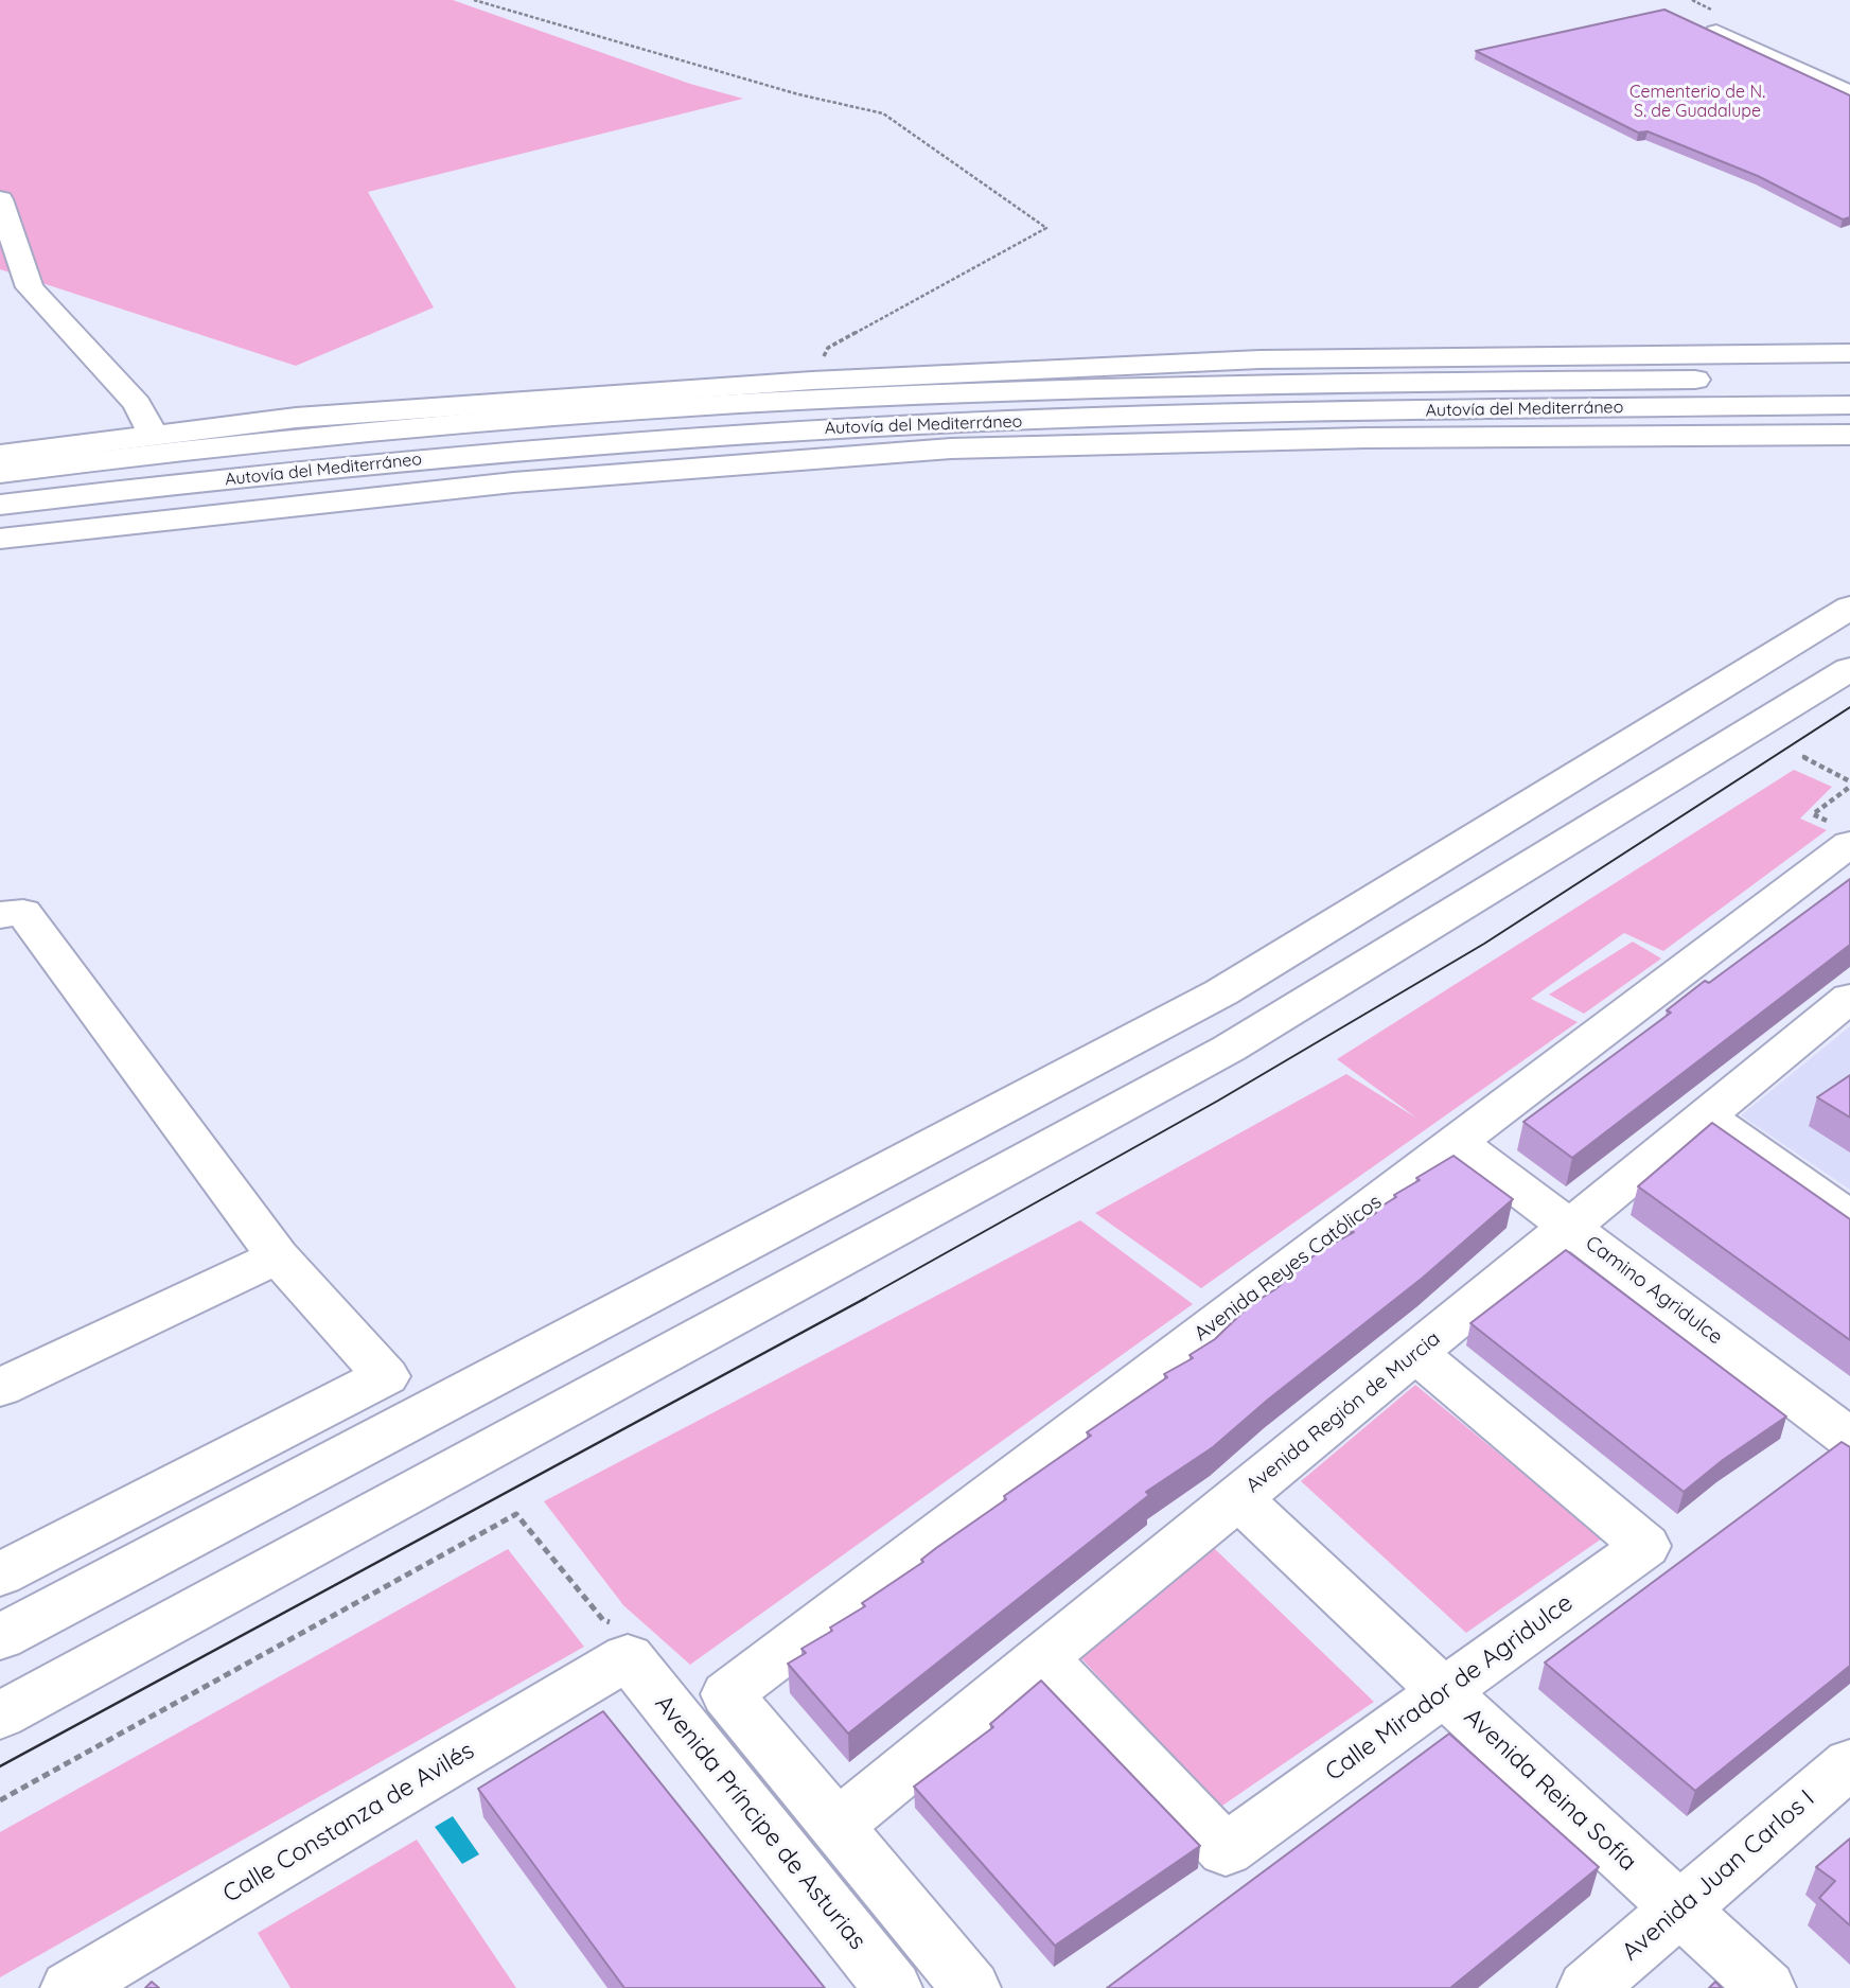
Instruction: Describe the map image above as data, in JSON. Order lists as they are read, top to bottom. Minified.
{"streets":{"main road":["Autovía del Mediterráneo","Avenida Reyes Católicos","Camino Agridulce","Avenida Región de Murcia","Calle Mirador de Agridulce","Avenida Reina Sofía","Calle Constanza de Avilés","Avenida Príncipe de Asturias","Avenida Juan Carlos I"]},"crossings":[["Avenida Reyes Católicos","Camino Agridulce"],["Avenida Reyes Católicos","Avenida Región de Murcia"],["Camino Agridulce","Avenida Región de Murcia"],["Avenida Región de Murcia","Calle Mirador de Agridulce"],["Avenida Región de Murcia","Avenida Reina Sofía"],["Calle Mirador de Agridulce","Avenida Reina Sofía"],["Avenida Reina Sofía","Avenida Juan Carlos I"],["Calle Constanza de Avilés","Avenida Príncipe de Asturias"]],"parks":["Cementerio de N. S. de Guadalupe"]}
